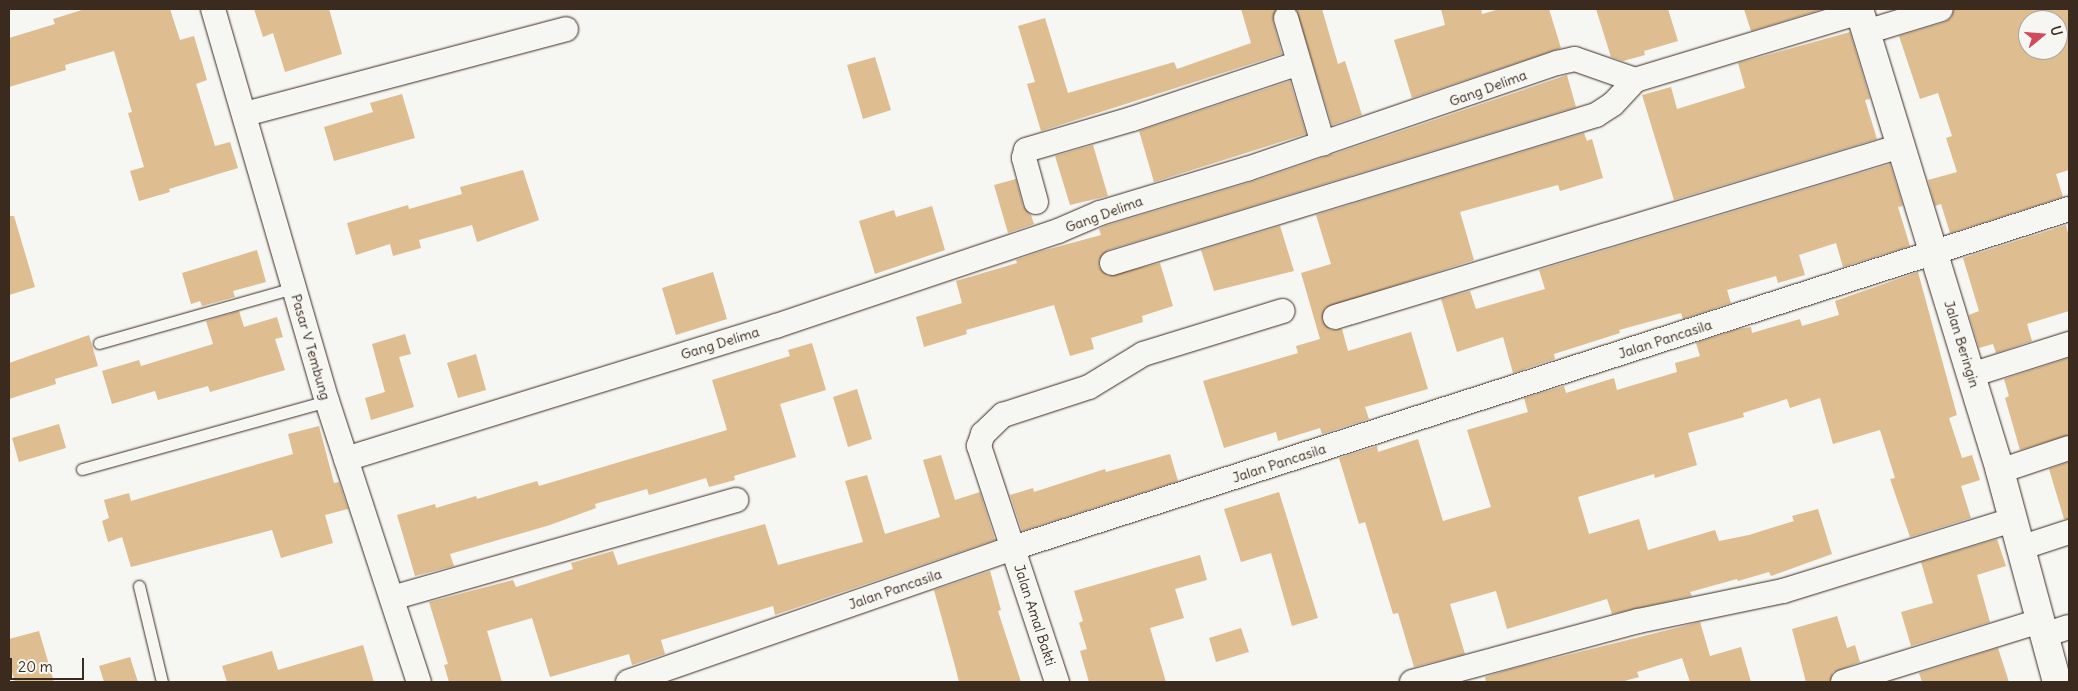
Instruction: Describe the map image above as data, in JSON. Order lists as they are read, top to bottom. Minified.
{"streets":{"street":["Gang Delima","Jalan Pancasila","Jalan Beringin","Pasar V Tembung","Jalan Amal Bakti"]},"crossings":[["Gang Delima","Pasar V Tembung"],["Jalan Pancasila","Jalan Beringin"],["Jalan Pancasila","Jalan Amal Bakti"]],"scale_bar":"20 m","north":"right"}
